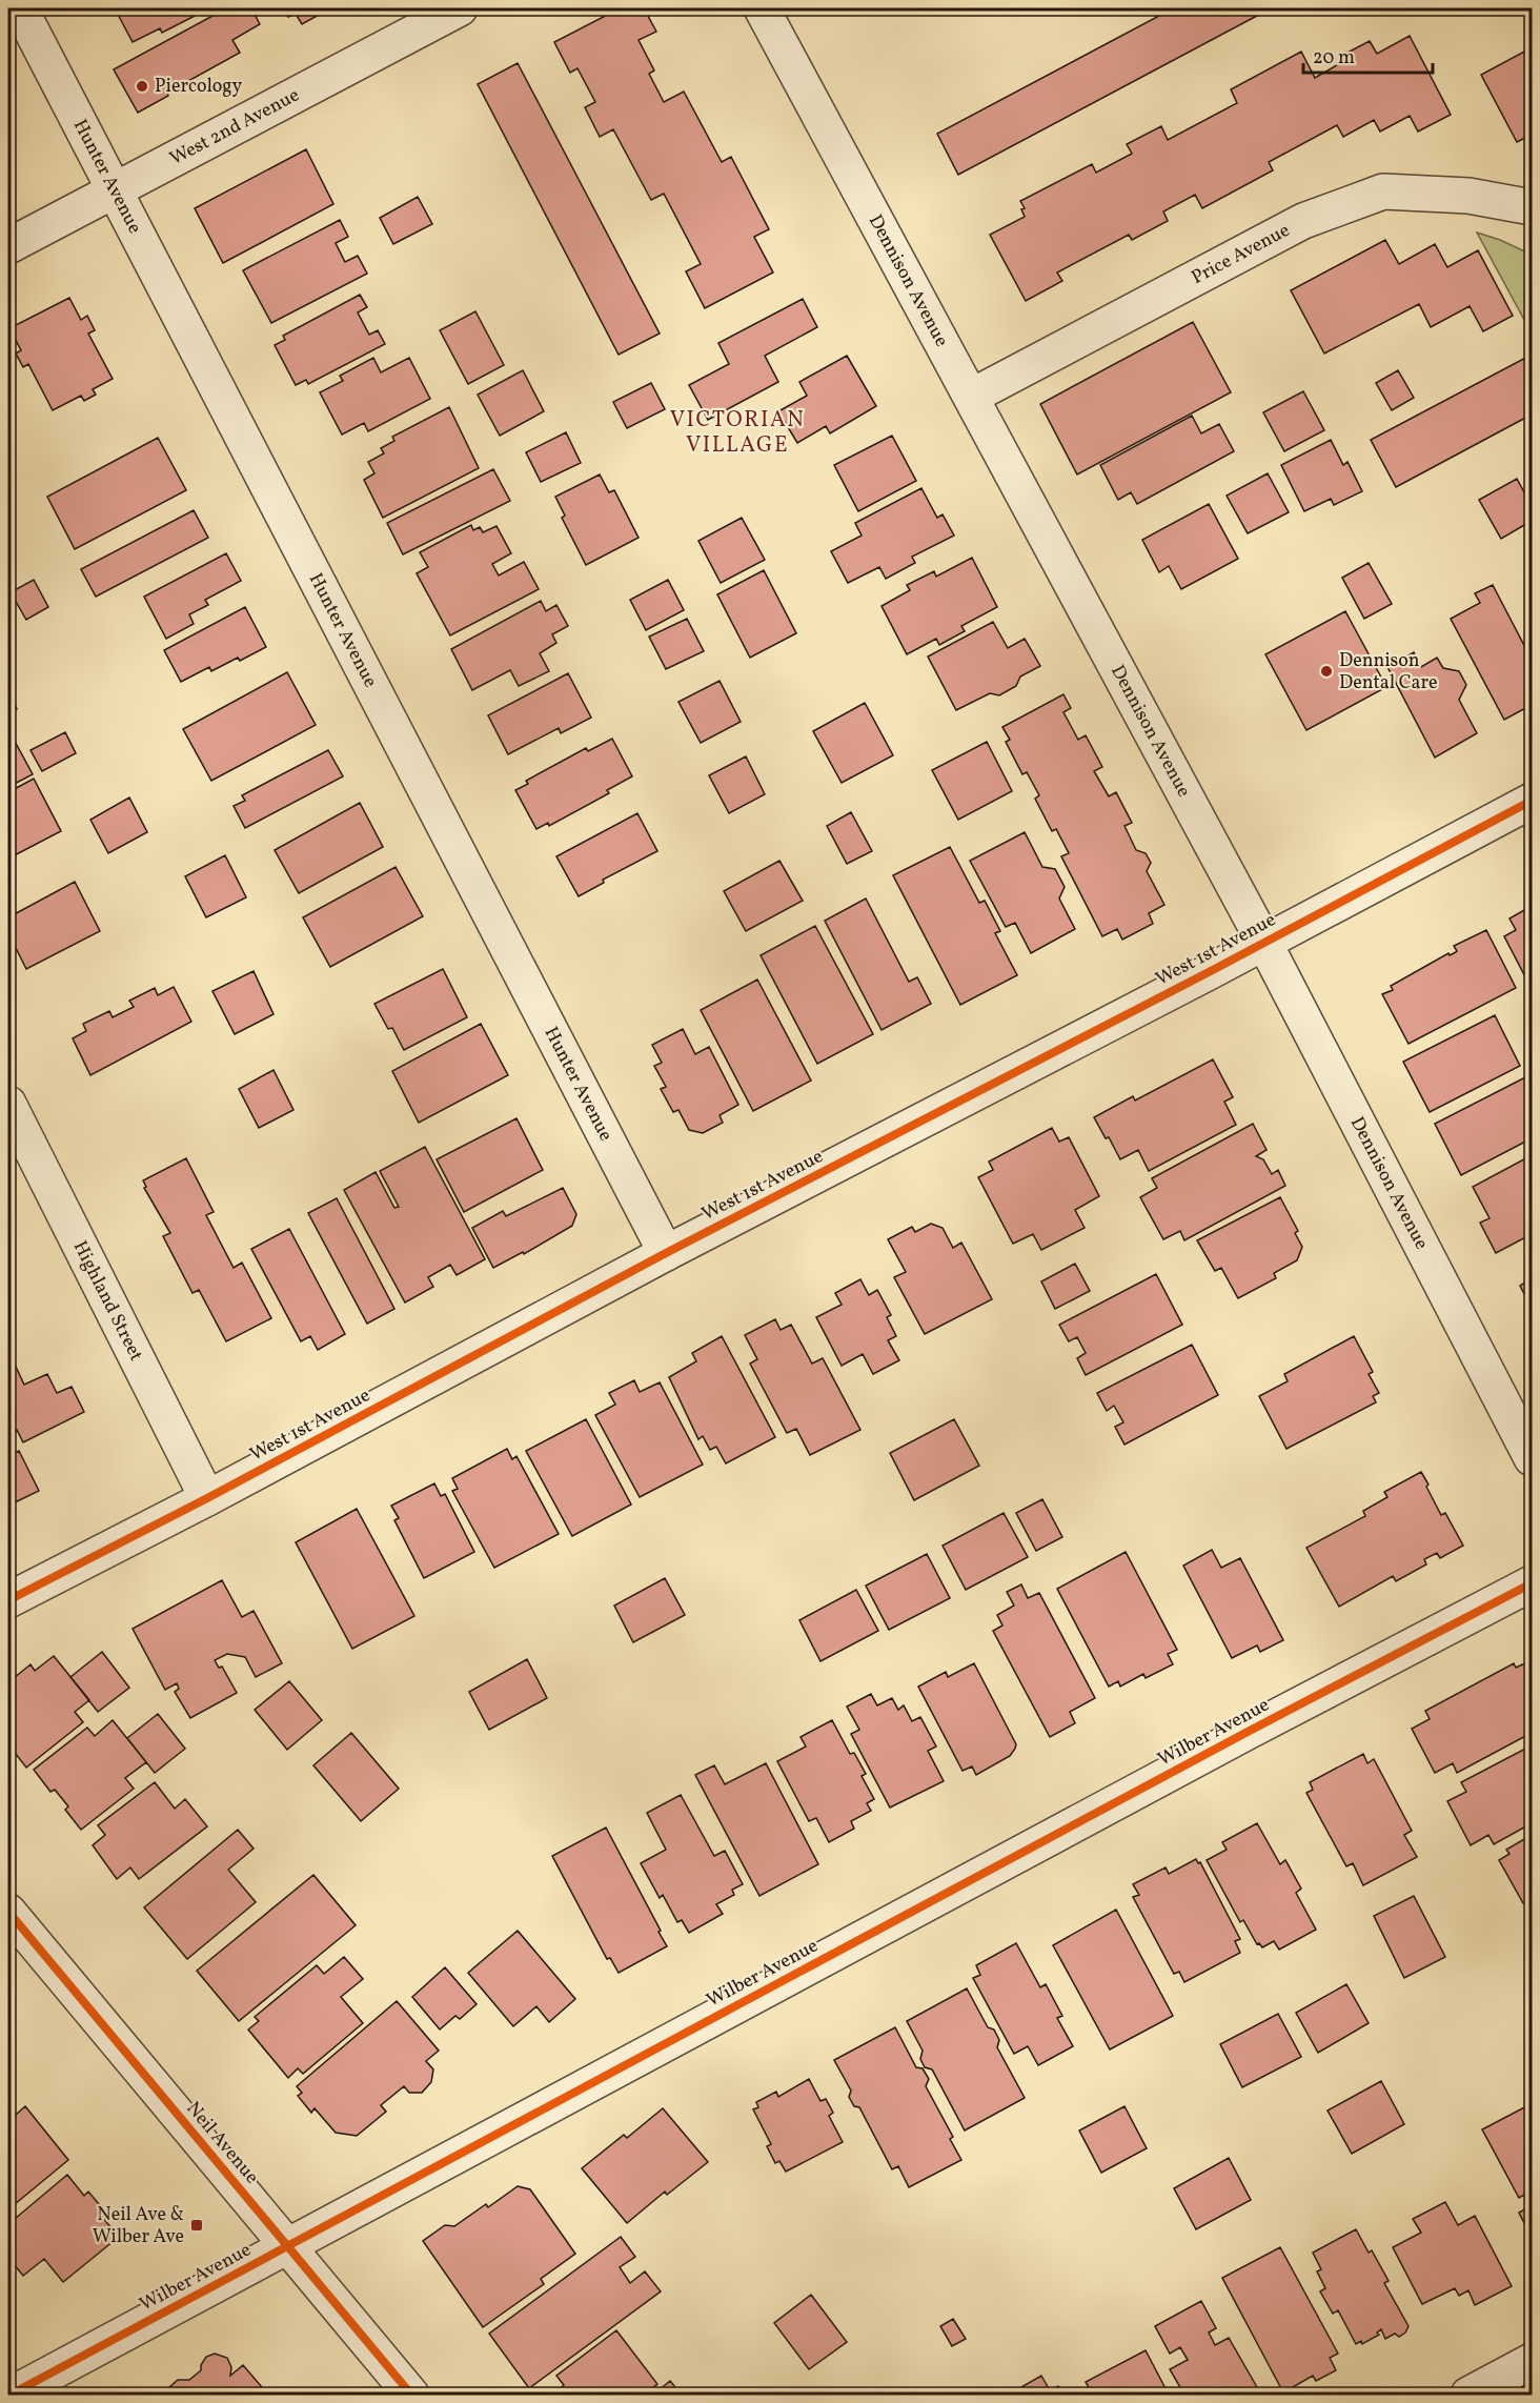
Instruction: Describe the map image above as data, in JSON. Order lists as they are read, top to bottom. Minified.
{"streets":{"street":["West 2nd Avenue","Hunter Avenue","Price Avenue","Dennison Avenue","West 1st Avenue","Highland Street","Wilber Avenue","Neil Avenue"]},"crossings":[["West 2nd Avenue","Hunter Avenue"],["Hunter Avenue","West 1st Avenue"],["Price Avenue","Dennison Avenue"],["Dennison Avenue","West 1st Avenue"],["West 1st Avenue","Highland Street"],["Wilber Avenue","Neil Avenue"]],"districts":["VICTORIAN VILLAGE"],"places":{"other":["Piercology","Dennison Dental Care"],"transit":["Neil Ave & Wilber Ave"]},"scale_bar":"20 m"}
